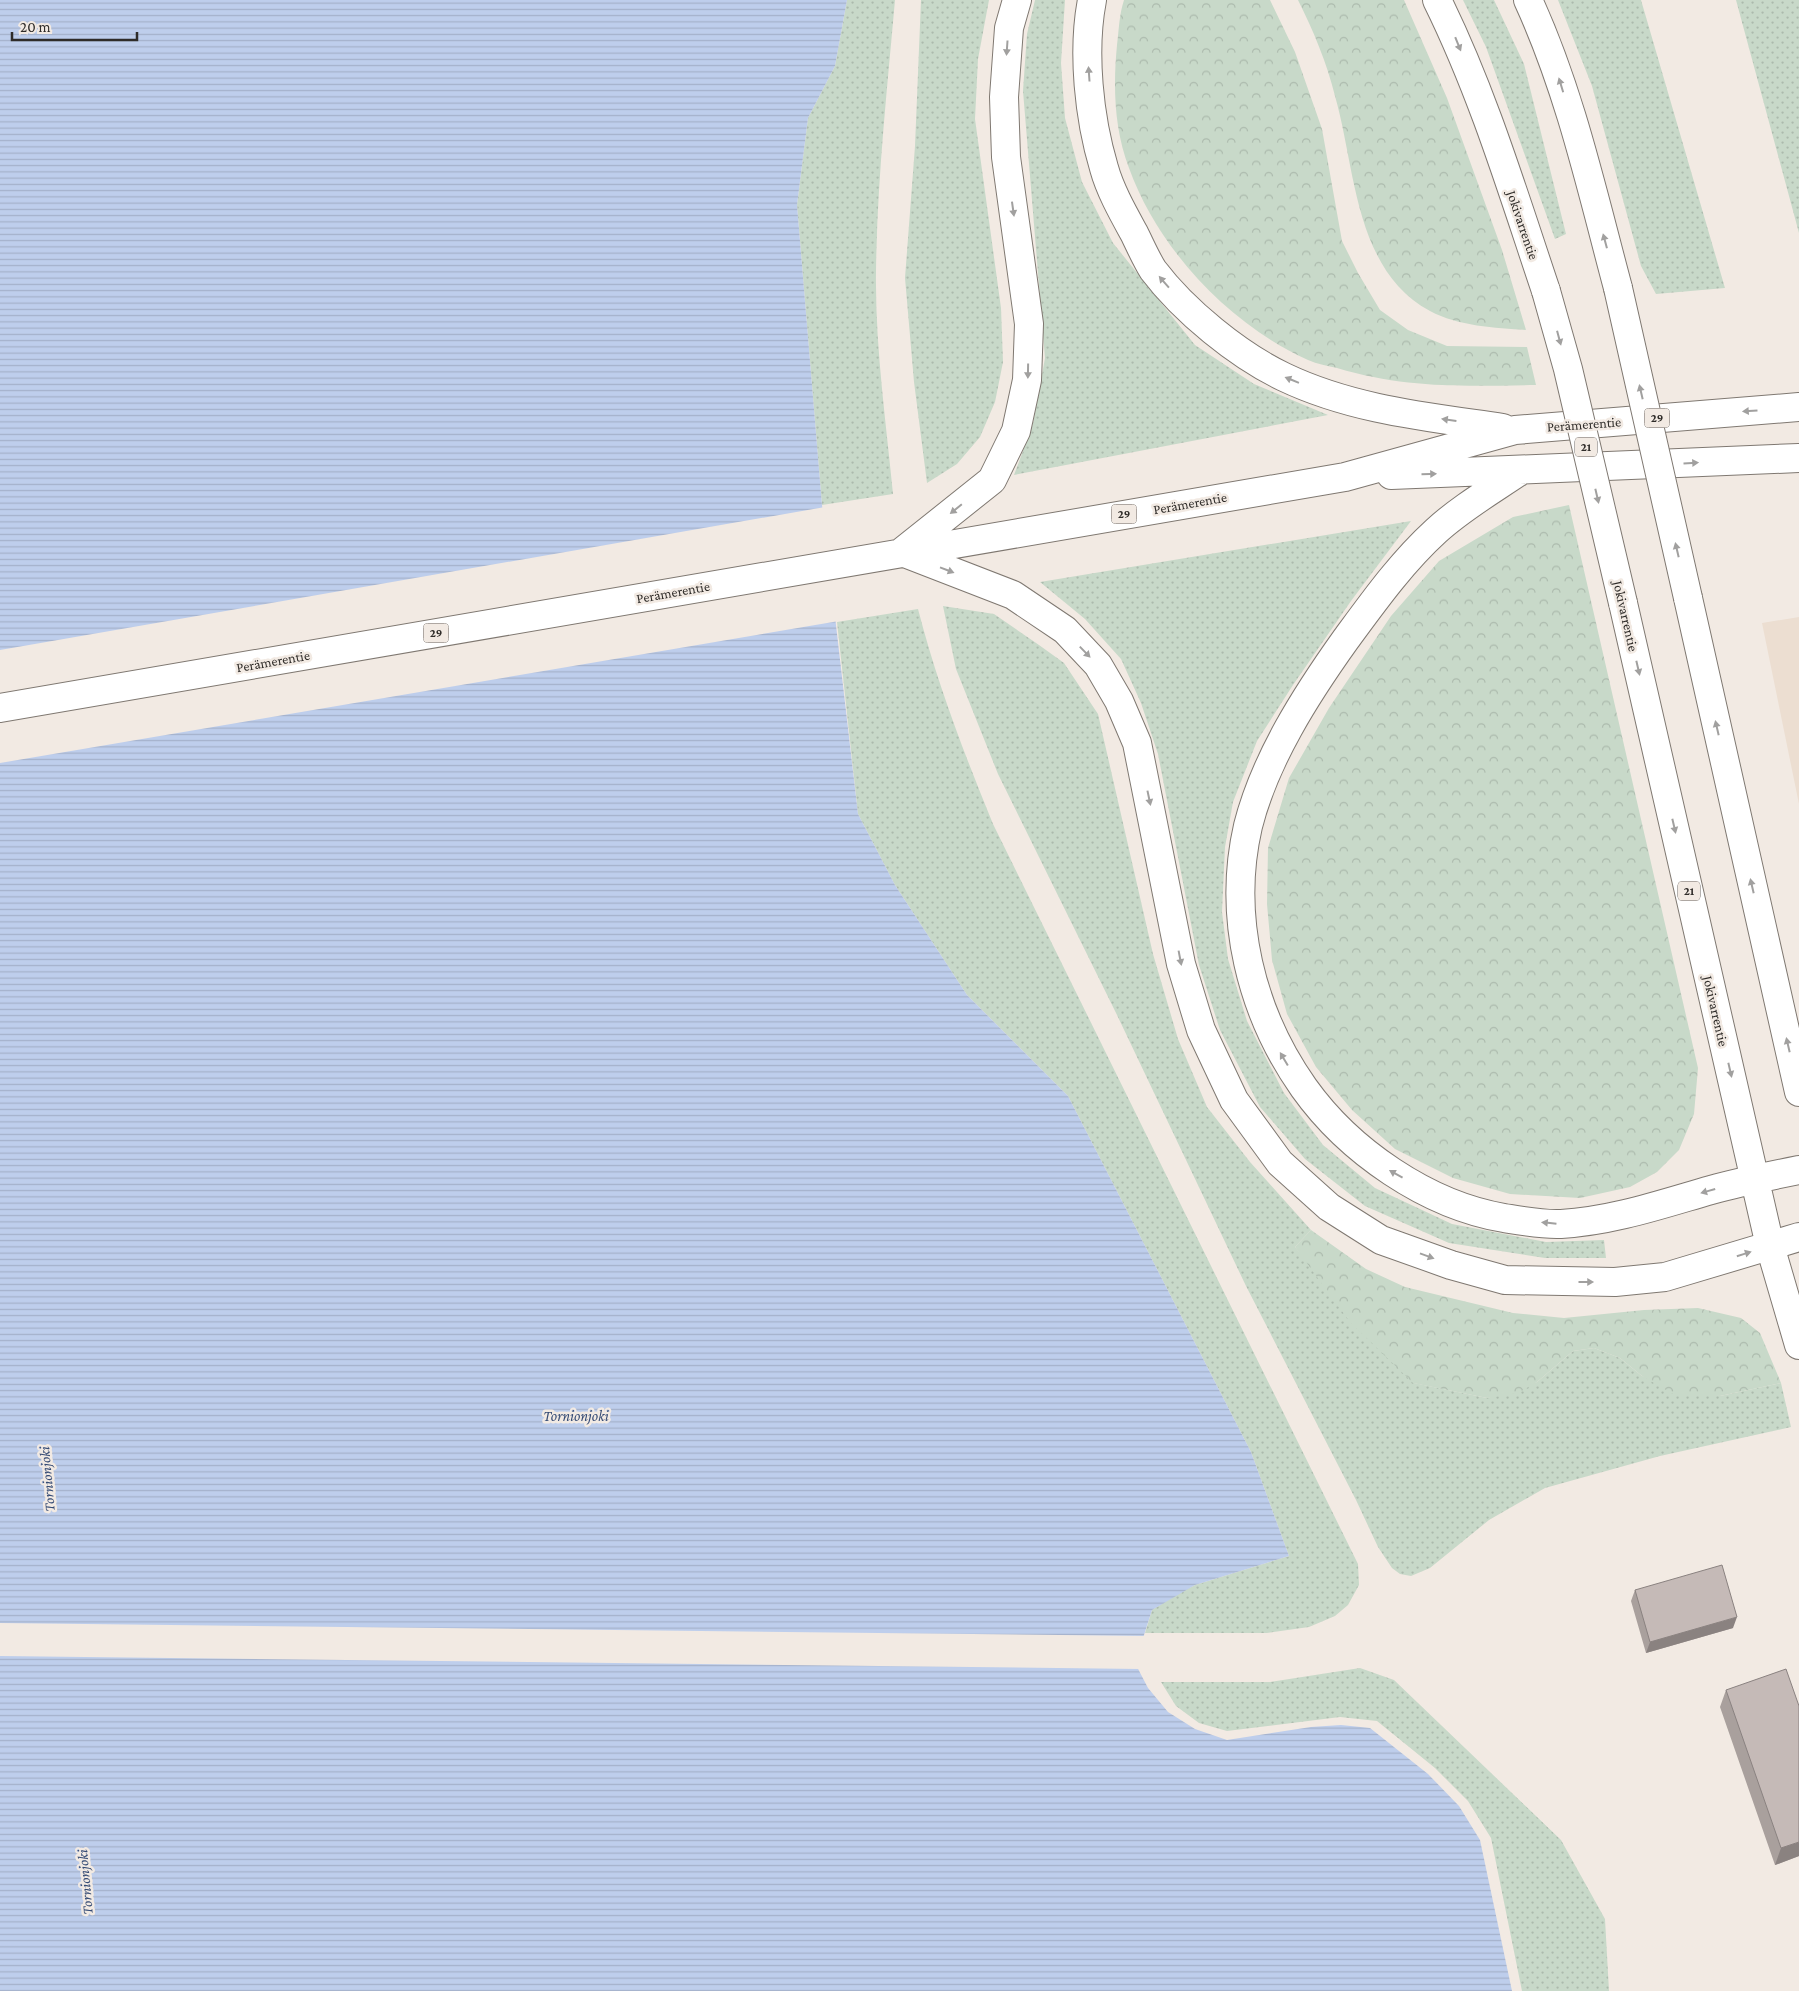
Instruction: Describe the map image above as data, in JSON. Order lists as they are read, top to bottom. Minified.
{"streets":{"main road":["Jokivarrentie","29","Perämerentie","21"]},"water":["Tornionjoki"],"scale_bar":"20 m"}
